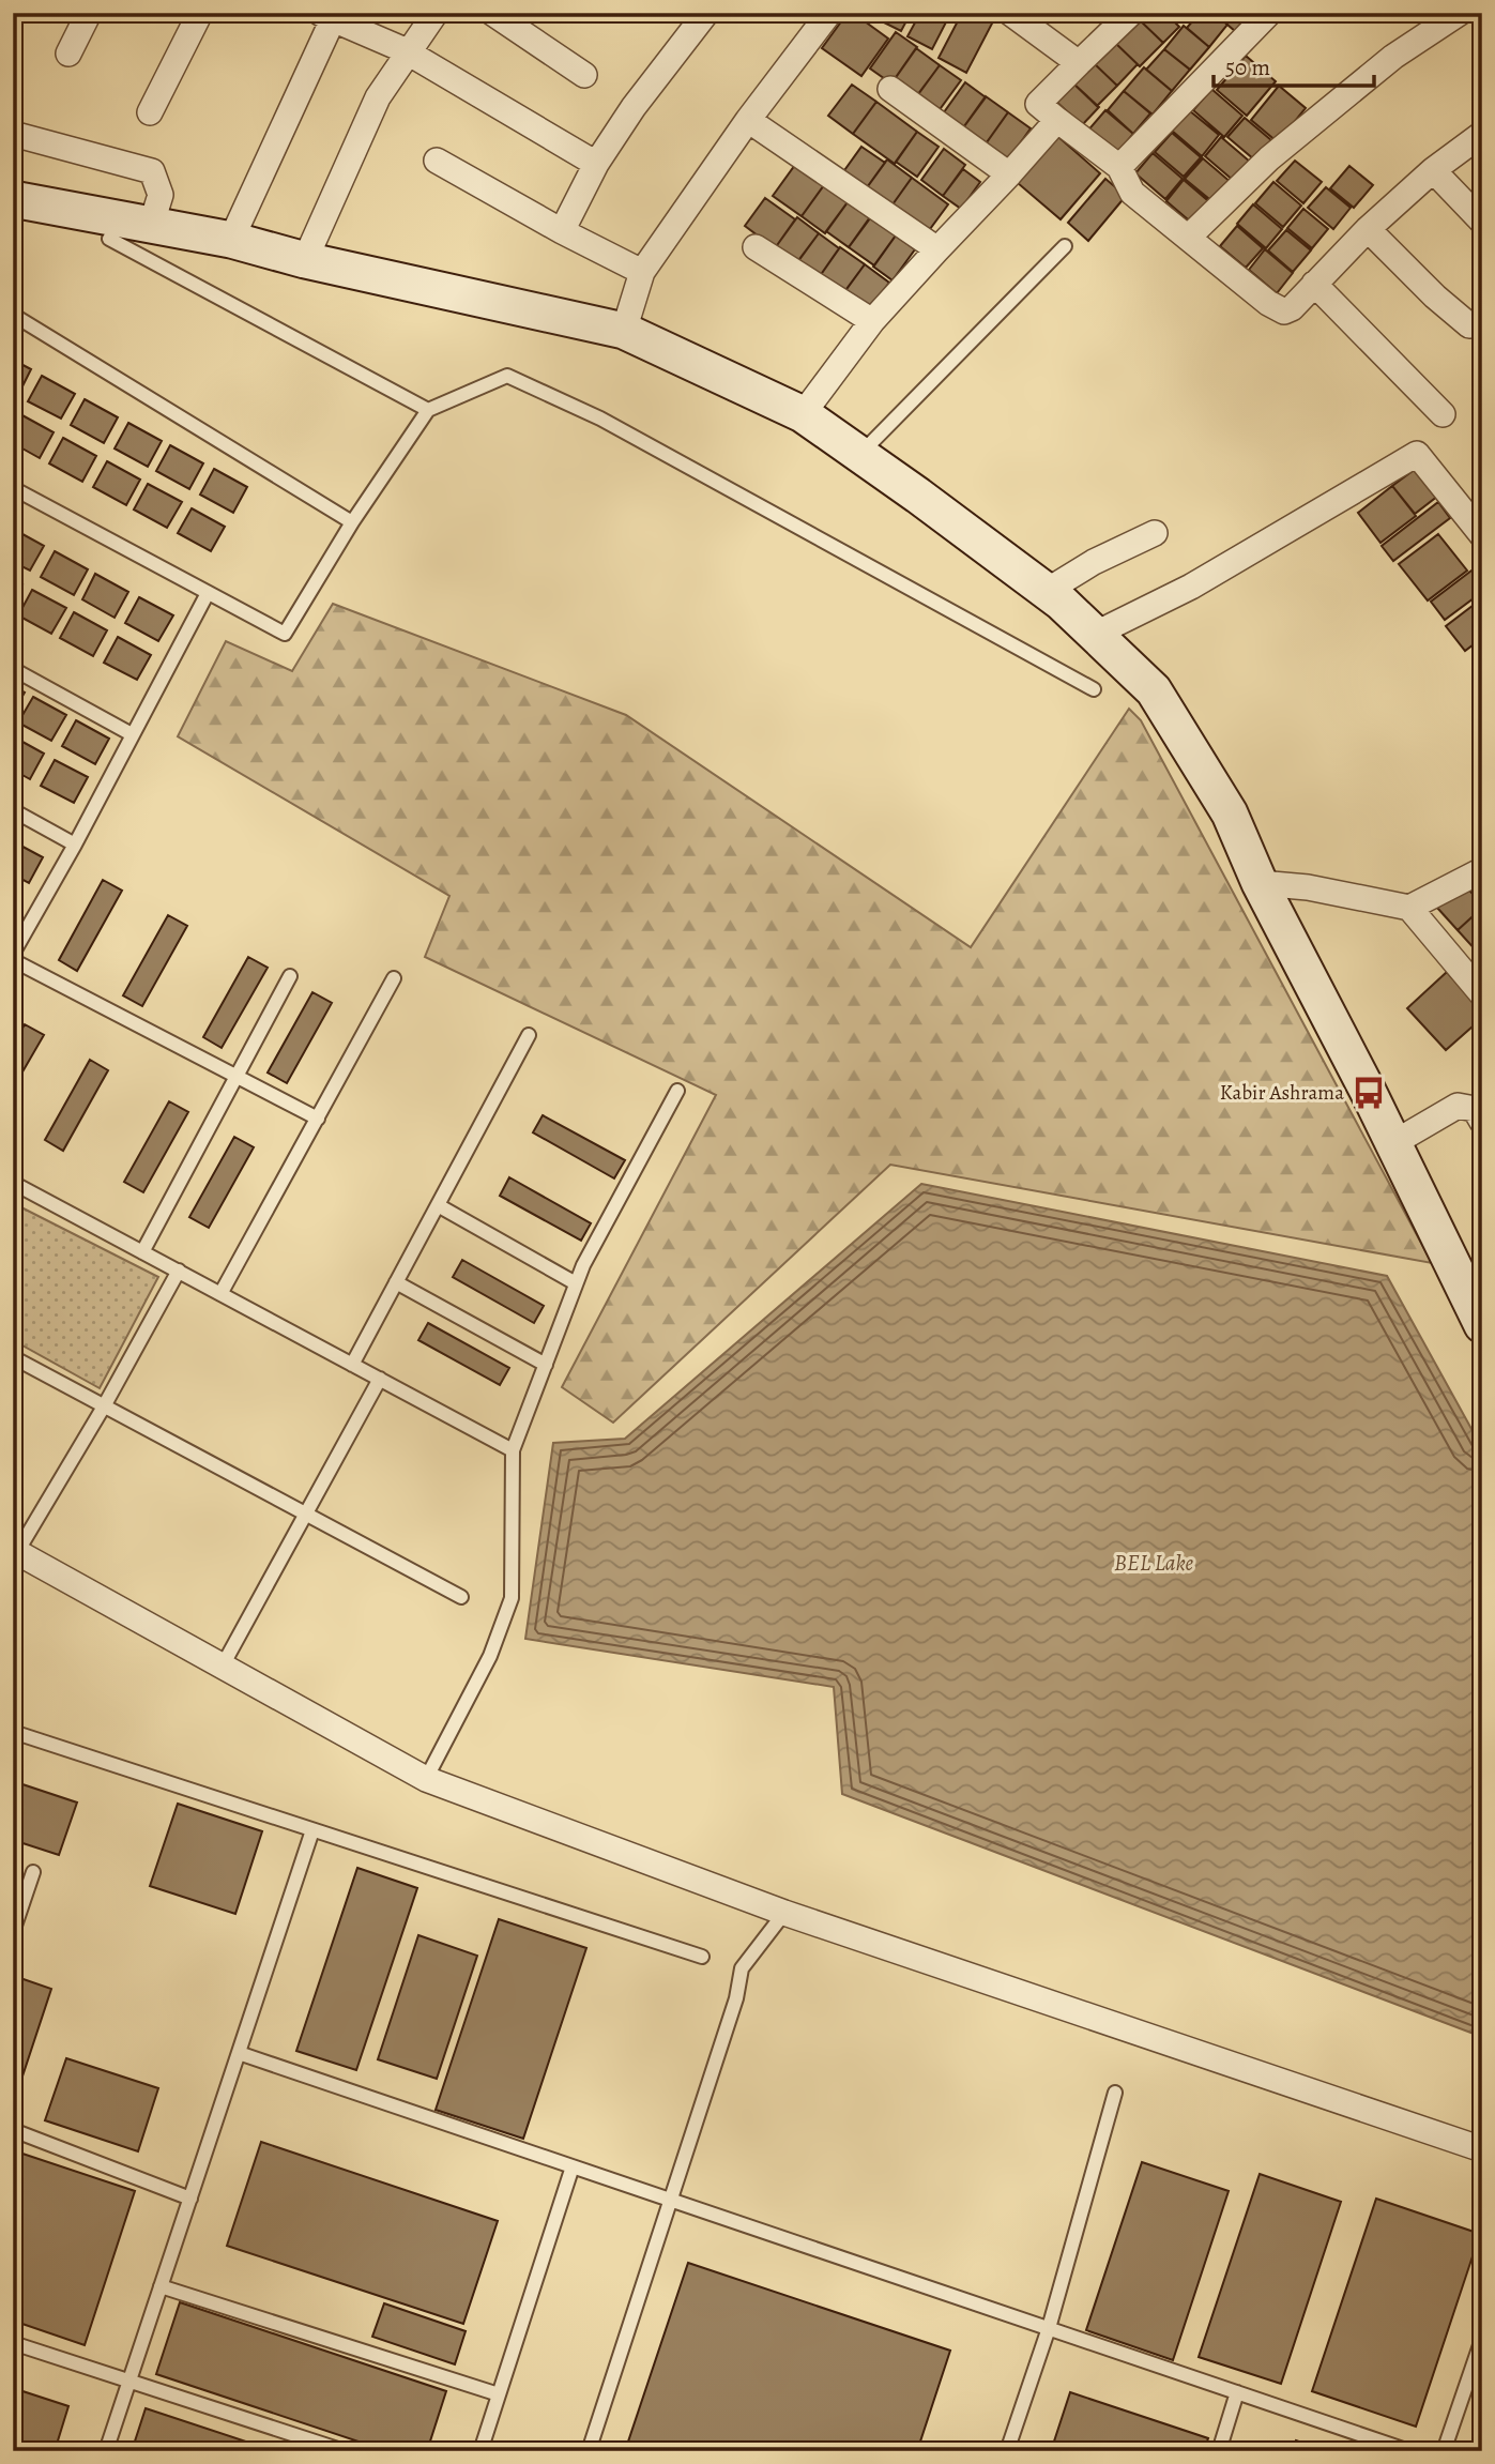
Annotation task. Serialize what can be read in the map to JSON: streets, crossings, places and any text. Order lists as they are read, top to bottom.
{
  "water": ["BEL Lake"],
  "places": {
    "bus stop": ["Kabir Ashrama"]
  },
  "scale_bar": "50 m"
}
